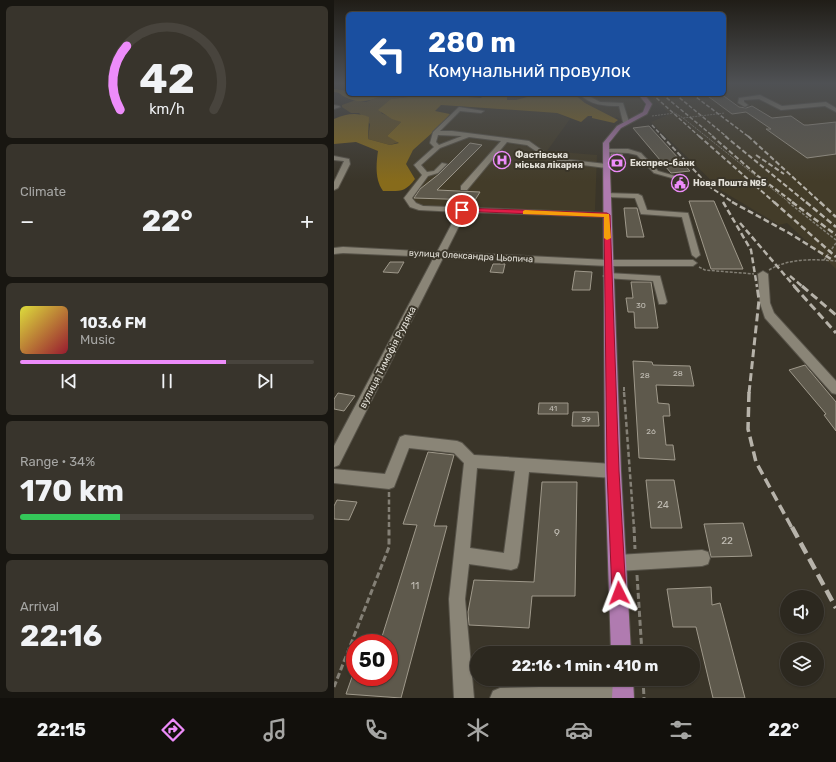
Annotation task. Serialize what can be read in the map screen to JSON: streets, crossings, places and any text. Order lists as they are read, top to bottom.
{
  "streets": {
    "street": ["вулиця Олександра Цьопича", "вулиця Тимофія Рудяка"]
  },
  "crossings": [
    ["вулиця Олександра Цьопича", "вулиця Тимофія Рудяка"]
  ],
  "places": {
    "hospital": ["Фастівська міська лікарня"],
    "bank": ["Експрес-банк"],
    "public building": ["Нова Пошта №5"]
  },
  "house_numbers": [
    "30",
    "28",
    "28",
    "41",
    "39",
    "26",
    "24",
    "9",
    "22",
    "11"
  ],
  "page": {
    "turn": ["280 m", "Комунальний провулок"],
    "tile": [
      "Climate",
      ["Range · 34%", "170 km"],
      ["Arrival", "22:16"]
    ],
    "heat": ["−", "22°", "+"],
    "song": ["103.6 FM", "Music"],
    "limit": "50",
    "trip": "22:16 · 1 min · 410 m",
    "tabs": ["22:15", "22°"],
    "gauge": ["42", "km/h"]
  }
}
